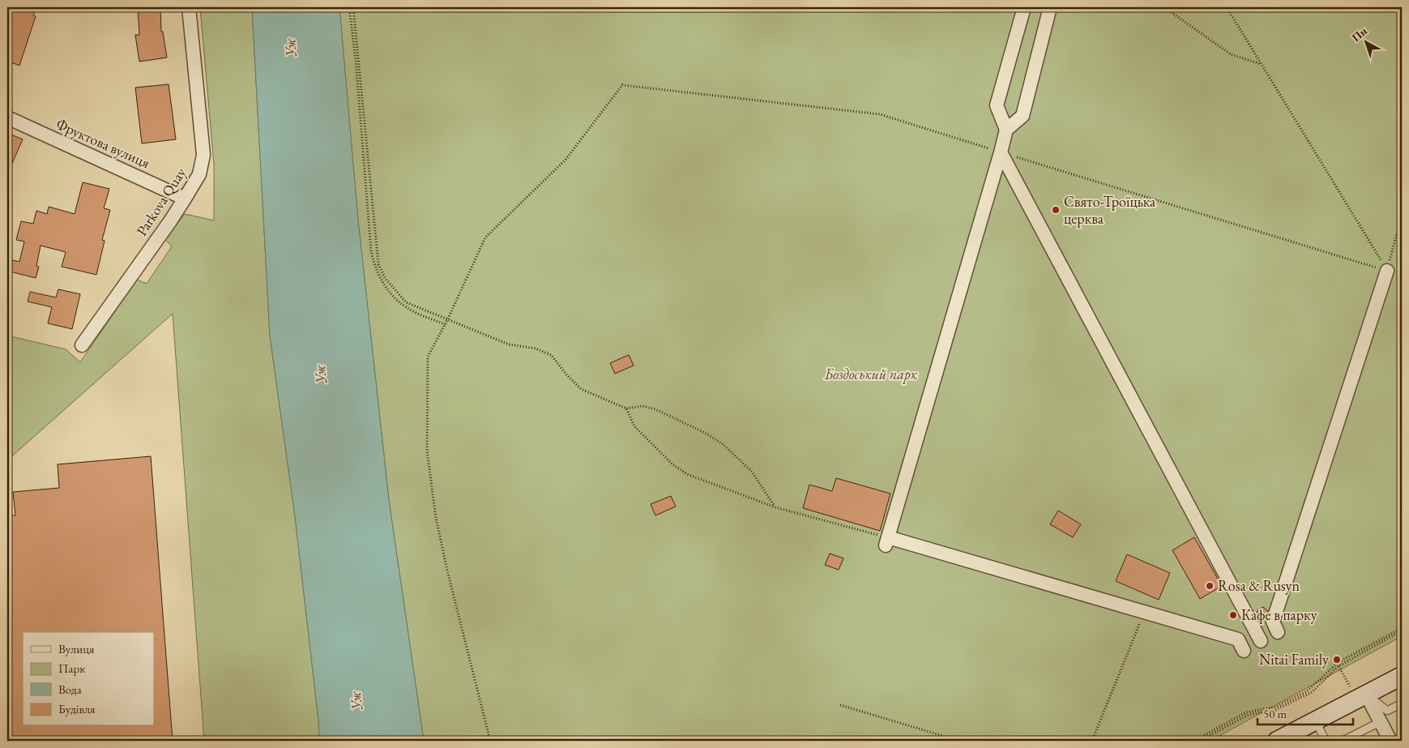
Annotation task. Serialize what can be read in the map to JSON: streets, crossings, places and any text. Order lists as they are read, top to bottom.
{
  "streets": {
    "street": ["Фруктова вулиця", "Parkova Quay"]
  },
  "crossings": [
    ["Фруктова вулиця", "Parkova Quay"]
  ],
  "water": ["Уж"],
  "parks": ["Боздоський парк"],
  "places": [
    "Свято-Троїцька церква",
    "Rosa & Rusyn",
    "Кафе в парку",
    "Nitai Family"
  ],
  "legend": [
    "Вулиця",
    "Парк",
    "Вода",
    "Будівля"
  ],
  "scale_bar": "50 m",
  "north": "top left"
}
